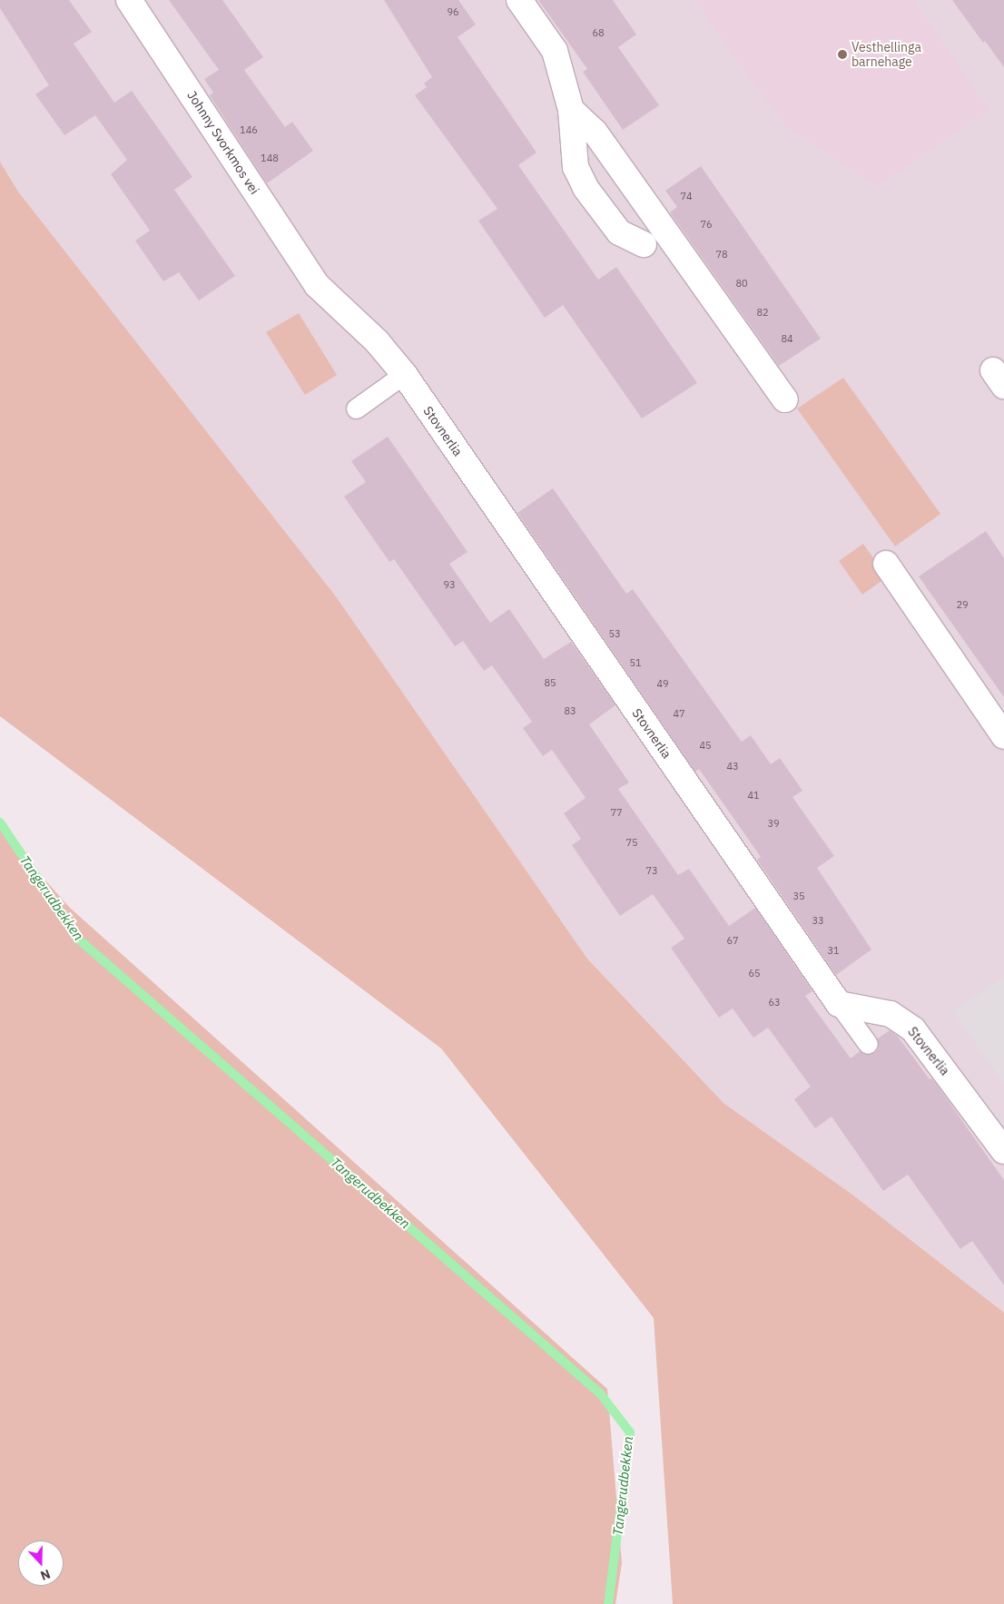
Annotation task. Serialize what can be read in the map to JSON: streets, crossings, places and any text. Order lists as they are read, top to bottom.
{
  "streets": {
    "street": ["Johnny Svorkmos vei", "Stovnerlia"]
  },
  "crossings": [
    ["Johnny Svorkmos vei", "Stovnerlia"]
  ],
  "water": ["Tangerudbekken"],
  "places": ["Vesthellinga barnehage"],
  "house_numbers": [
    "96",
    "68",
    "146",
    "148",
    "74",
    "76",
    "78",
    "80",
    "82",
    "84",
    "93",
    "29",
    "53",
    "51",
    "85",
    "49",
    "83",
    "47",
    "45",
    "43",
    "41",
    "77",
    "39",
    "75",
    "73",
    "35",
    "33",
    "67",
    "31",
    "65",
    "63"
  ],
  "north": "bottom"
}
